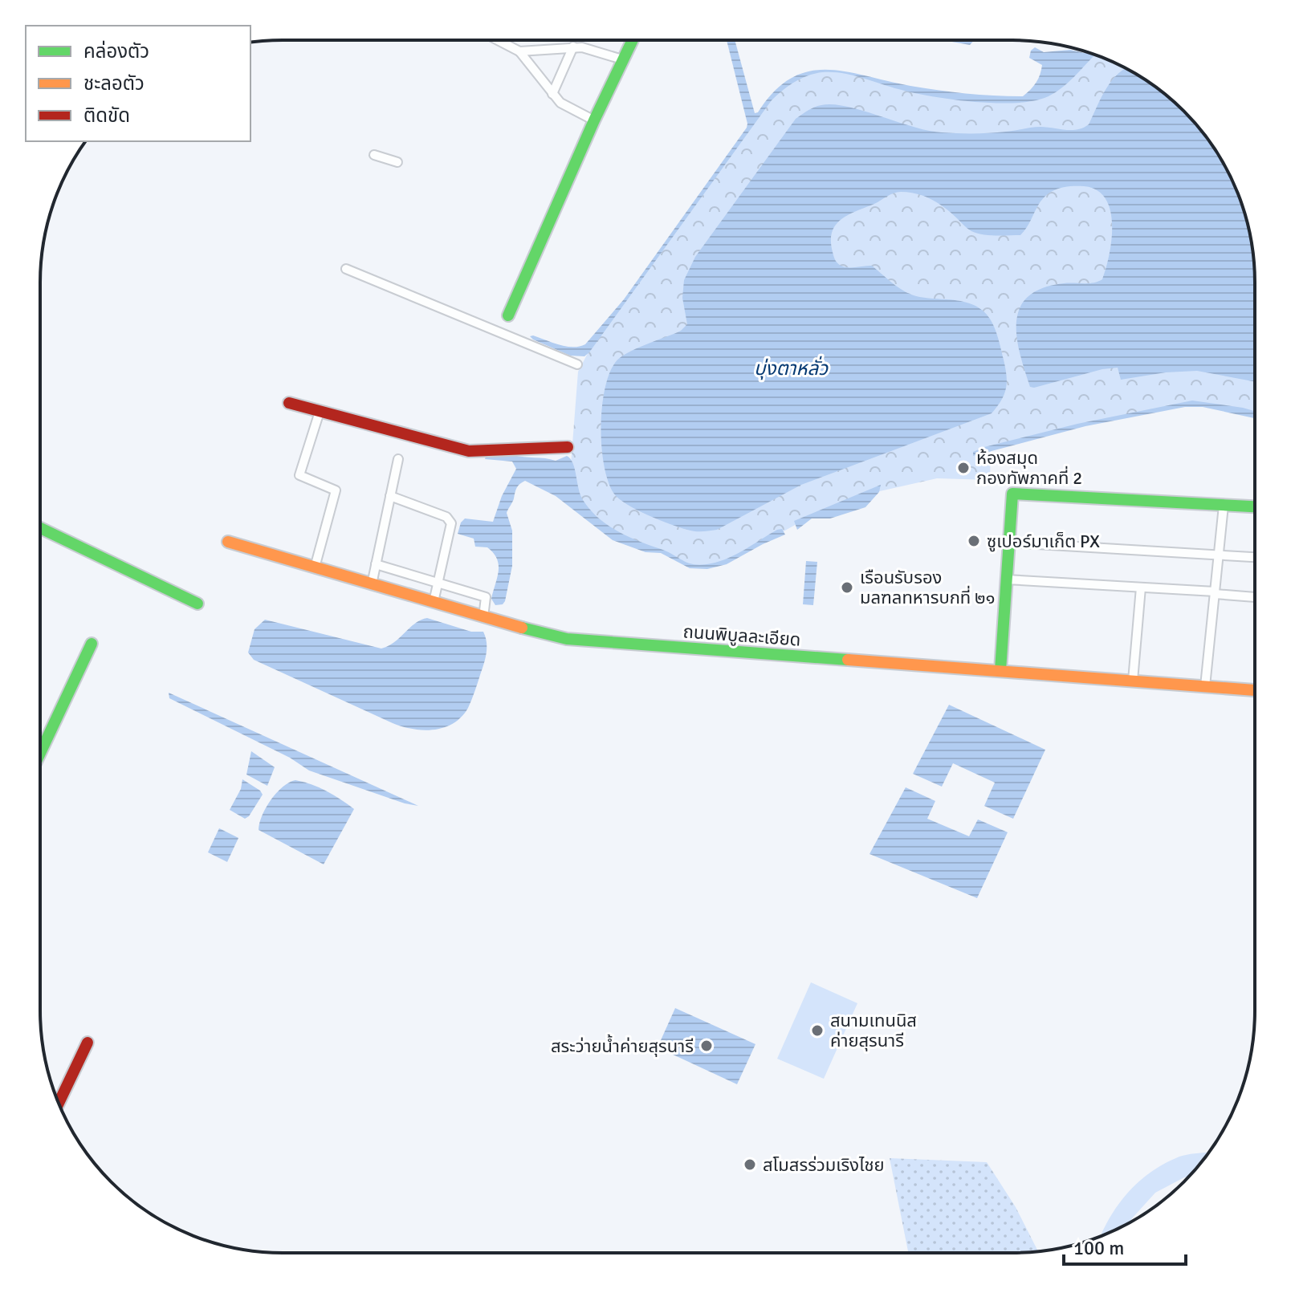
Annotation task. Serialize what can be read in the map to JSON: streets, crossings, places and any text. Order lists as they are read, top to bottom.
{
  "streets": {
    "street": ["ถนนพิบูลละเอียด"]
  },
  "water": ["บุ่งตาหลั่ว"],
  "places": [
    "ห้องสมุด กองทัพภาคที่ 2",
    "ซูเปอร์มาเก็ต PX",
    "เรือนรับรอง มลฑลทหารบกที่ ๒๑",
    "สนามเทนนิส ค่ายสุรนารี",
    "สระว่ายนํ้าค่ายสุรนารี",
    "สโมสรร่วมเริงไชย"
  ],
  "legend": ["คล่องตัว", "ชะลอตัว", "ติดขัด"],
  "scale_bar": "100 m"
}
